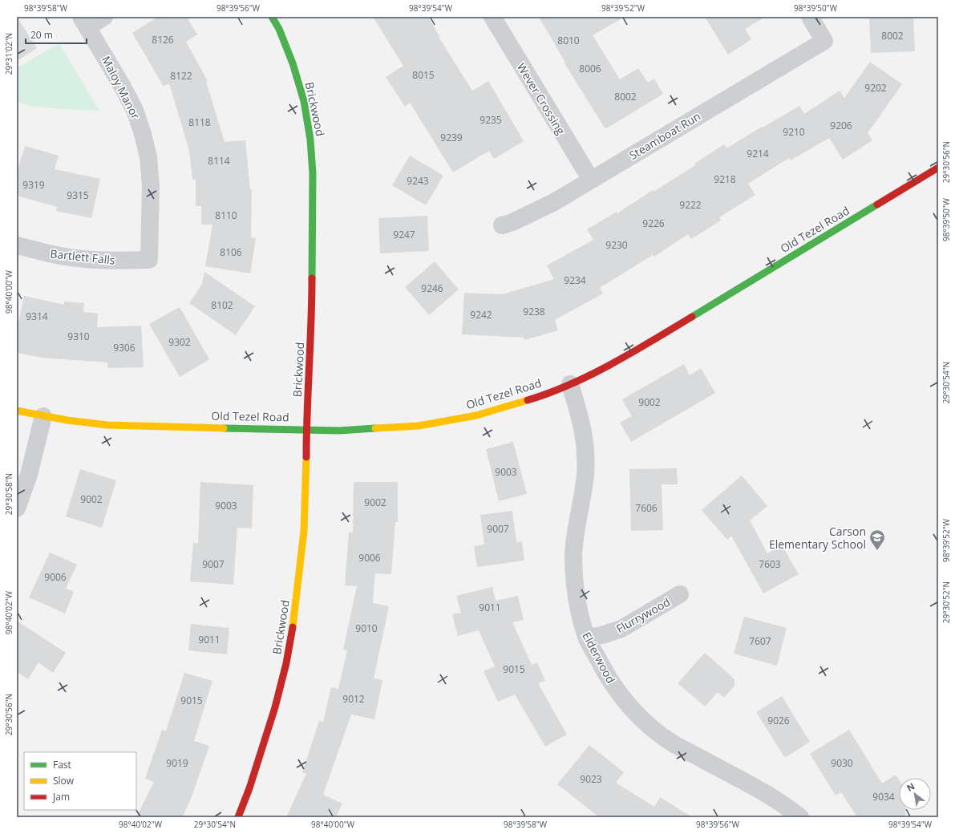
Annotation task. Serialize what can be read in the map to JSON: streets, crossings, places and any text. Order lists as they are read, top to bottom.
{
  "streets": {
    "street": [
      "Maloy Manor",
      "Wever Crossing",
      "Brickwood",
      "Steamboat Run",
      "Old Tezel Road",
      "Bartlett Falls",
      "Flurrywood",
      "Elderwood"
    ]
  },
  "crossings": [
    ["Maloy Manor", "Bartlett Falls"],
    ["Wever Crossing", "Steamboat Run"],
    ["Brickwood", "Old Tezel Road"],
    ["Old Tezel Road", "Elderwood"],
    ["Flurrywood", "Elderwood"]
  ],
  "places": {
    "school or university": ["Carson Elementary School"]
  },
  "house_numbers": [
    "8002",
    "8126",
    "8010",
    "8006",
    "8015",
    "8122",
    "9202",
    "8002",
    "9235",
    "8118",
    "9206",
    "9210",
    "9239",
    "9214",
    "8114",
    "9218",
    "9243",
    "9319",
    "9315",
    "9222",
    "8110",
    "9226",
    "9247",
    "9230",
    "8106",
    "9234",
    "9246",
    "8102",
    "9238",
    "9242",
    "9314",
    "9310",
    "9302",
    "9306",
    "9002",
    "9003",
    "9002",
    "9002",
    "9003",
    "7606",
    "9007",
    "9006",
    "9007",
    "7603",
    "9006",
    "9011",
    "9010",
    "9011",
    "7607",
    "9015",
    "9012",
    "9015",
    "9026",
    "9019",
    "9030",
    "9023",
    "9034"
  ],
  "legend": ["Fast", "Slow", "Jam"],
  "scale_bar": "20 m",
  "north": "top left",
  "coordinates": [
    "98°39'58\"W",
    "98°39'56\"W",
    "98°39'54\"W",
    "98°39'52\"W",
    "98°39'50\"W",
    "29°31'02\"N",
    "29°30'56\"N",
    "98°40'00\"W",
    "29°30'54\"N",
    "29°30'58\"N",
    "29°30'52\"N",
    "98°40'02\"W"
  ]
}
